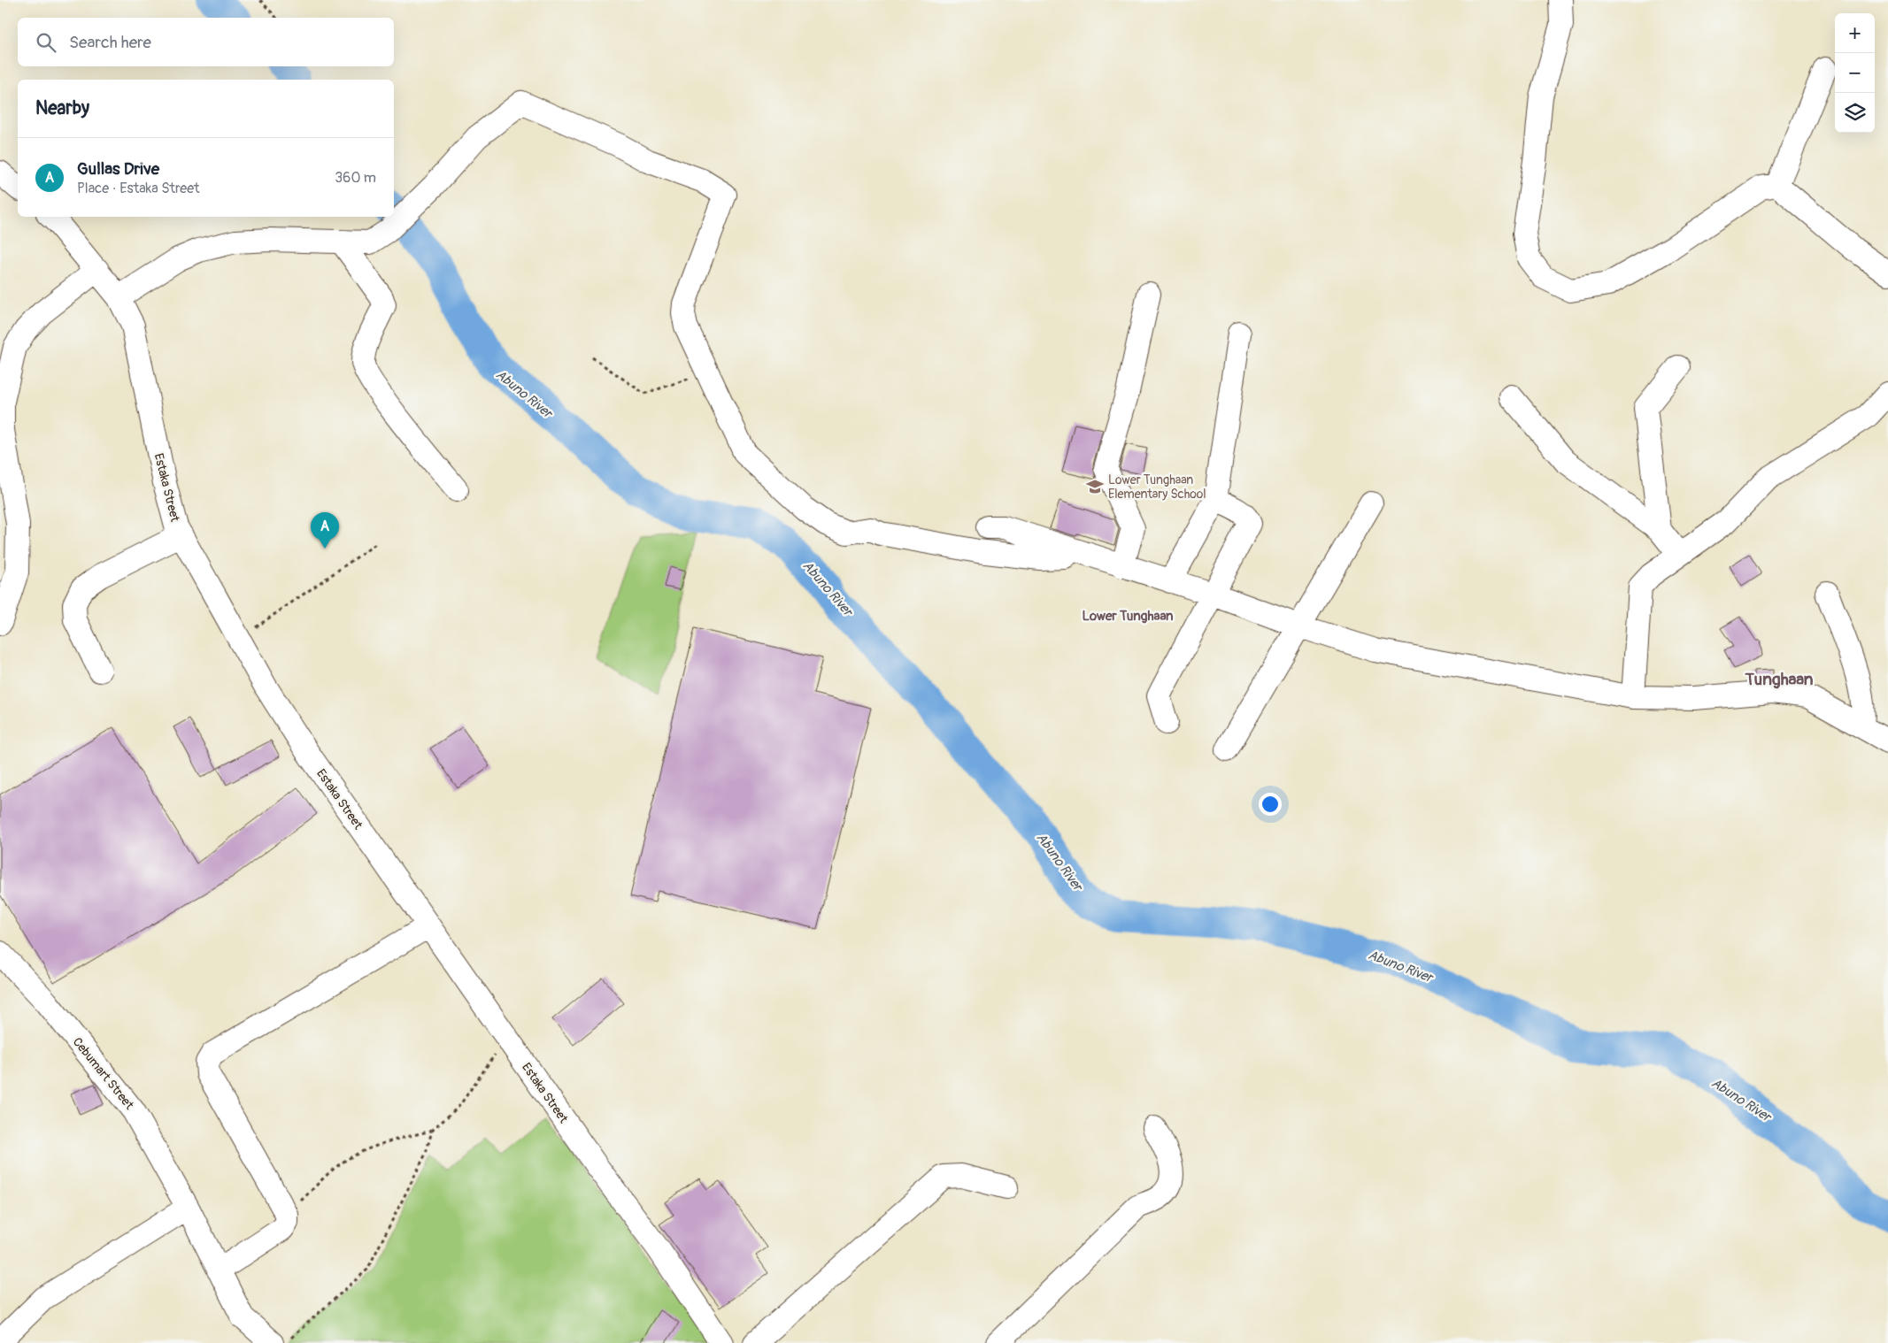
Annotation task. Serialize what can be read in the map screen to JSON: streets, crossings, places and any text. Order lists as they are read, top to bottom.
{
  "streets": {
    "street": ["Estaka Street", "Cebumart Street"]
  },
  "districts": ["Lower Tunghaan", "Tunghaan"],
  "water": ["Abuno River"],
  "places": {
    "school or university": ["Lower Tunghaan Elementary School"]
  },
  "page": {
    "map_buttons": ["+", "−"],
    "search": "Search here",
    "heading": "Nearby",
    "list": [
      {
        "mark": "A",
        "name": "Gullas Drive",
        "note": "Place · Estaka Street",
        "value": "360 m"
      }
    ],
    "pins": "A"
  }
}
